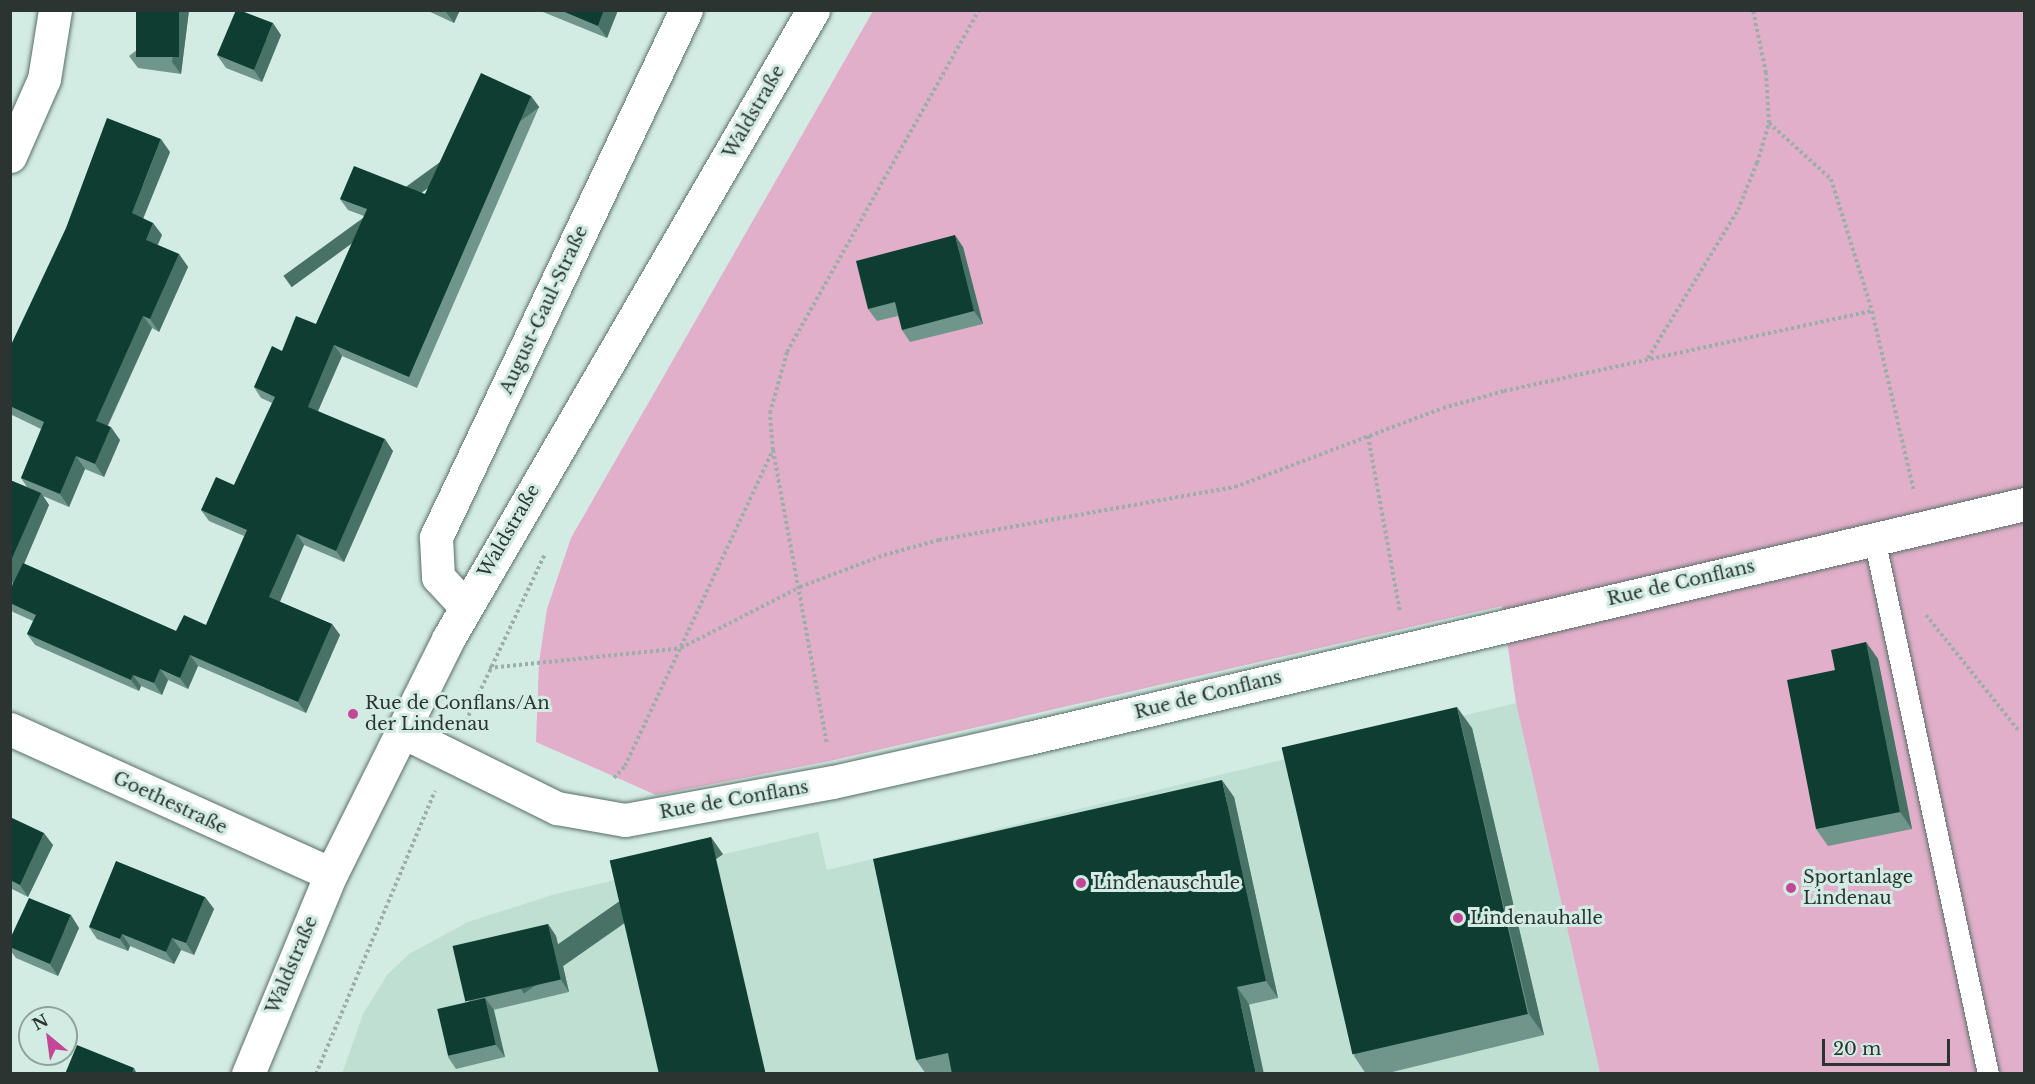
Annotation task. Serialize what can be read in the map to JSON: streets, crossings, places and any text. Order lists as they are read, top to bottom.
{
  "streets": {
    "street": [
      "Waldstraße",
      "August-Gaul-Straße",
      "Rue de Conflans",
      "Goethestraße"
    ]
  },
  "crossings": [
    ["Waldstraße", "August-Gaul-Straße"],
    ["Waldstraße", "Rue de Conflans"],
    ["Waldstraße", "Goethestraße"]
  ],
  "places": [
    "Rue de Conflans/An der Lindenau",
    "Lindenauschule",
    "Sportanlage Lindenau",
    "Lindenauhalle"
  ],
  "scale_bar": "20 m",
  "north": "top left"
}
